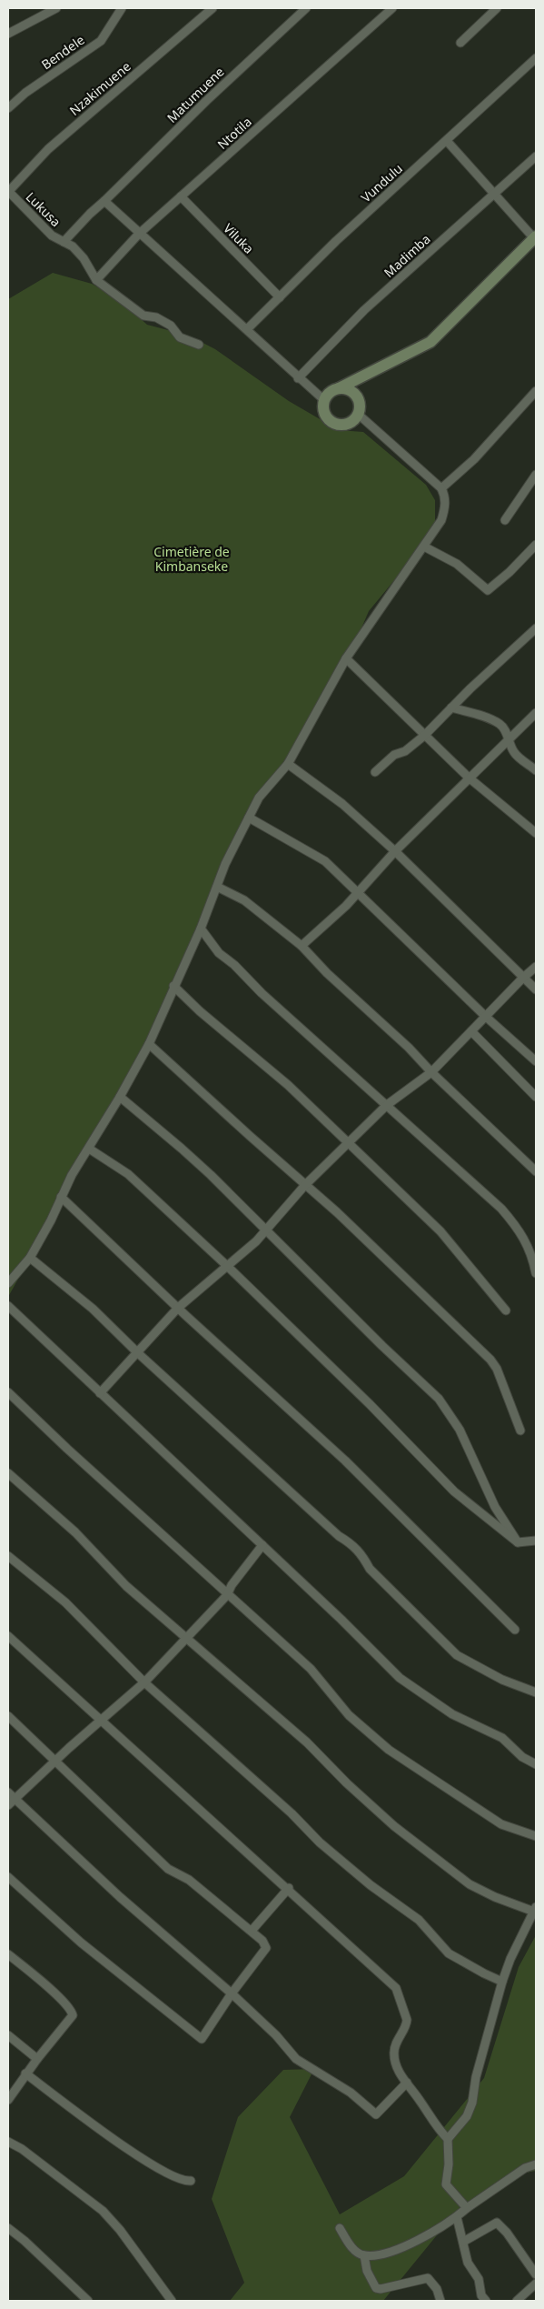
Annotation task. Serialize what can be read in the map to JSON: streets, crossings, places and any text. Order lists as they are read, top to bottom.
{
  "streets": {
    "street": [
      "Bendele",
      "Nzakimuene",
      "Matumuene",
      "Ntotila",
      "Vundulu",
      "Lukusa",
      "Viluka",
      "Madimba"
    ]
  },
  "crossings": [
    ["Nzakimuene", "Lukusa"],
    ["Matumuene", "Lukusa"],
    ["Ntotila", "Lukusa"],
    ["Ntotila", "Viluka"],
    ["Vundulu", "Viluka"]
  ],
  "parks": ["Cimetière de Kimbanseke"]
}
